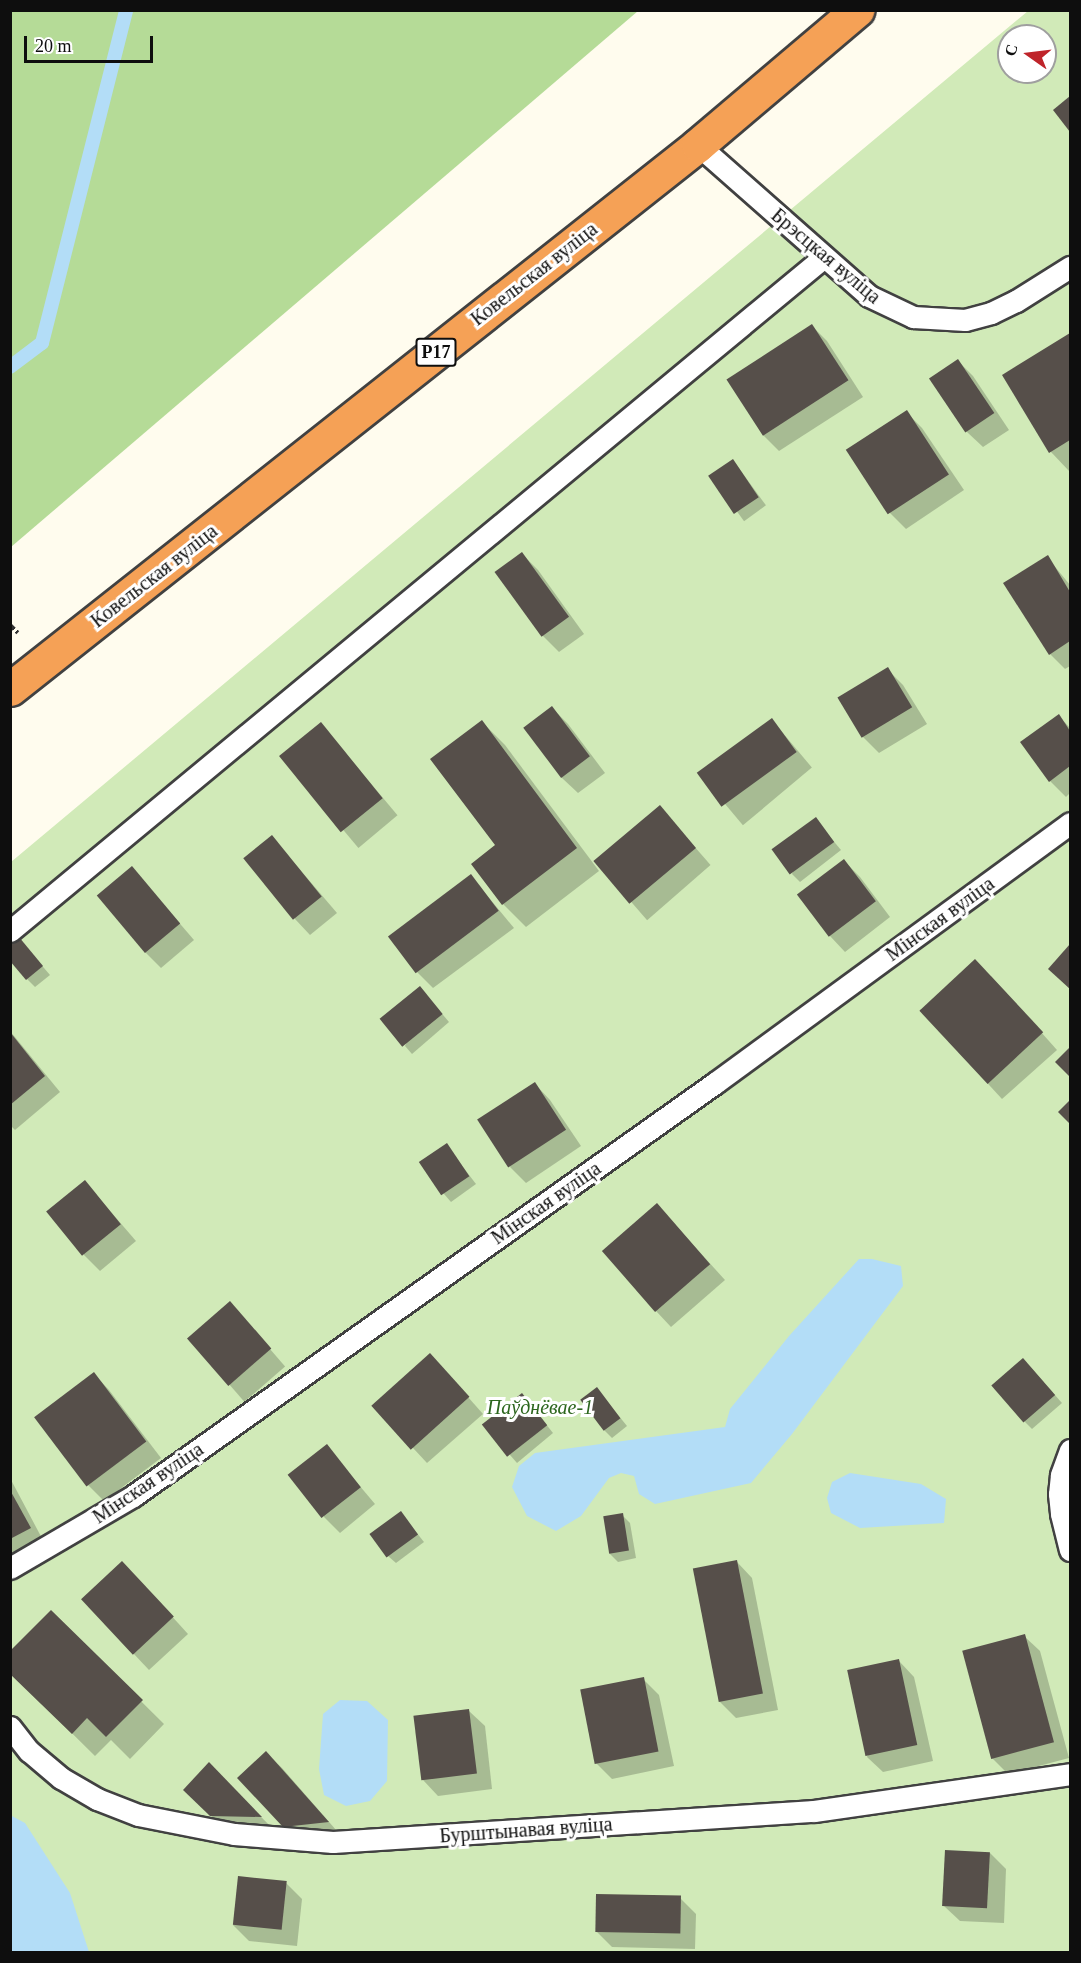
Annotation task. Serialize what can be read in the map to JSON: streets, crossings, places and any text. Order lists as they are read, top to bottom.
{
  "streets": {
    "highway": ["Ковельская вуліца", "Р17"],
    "lane": ["Брэсцкая вуліца", "Мінская вуліца", "Бурштынавая вуліца"]
  },
  "crossings": [
    ["Брэсцкая вуліца", "Ковельская вуліца"]
  ],
  "parks": ["Паўднёвае-1"],
  "scale_bar": "20 m",
  "north": "left"
}
